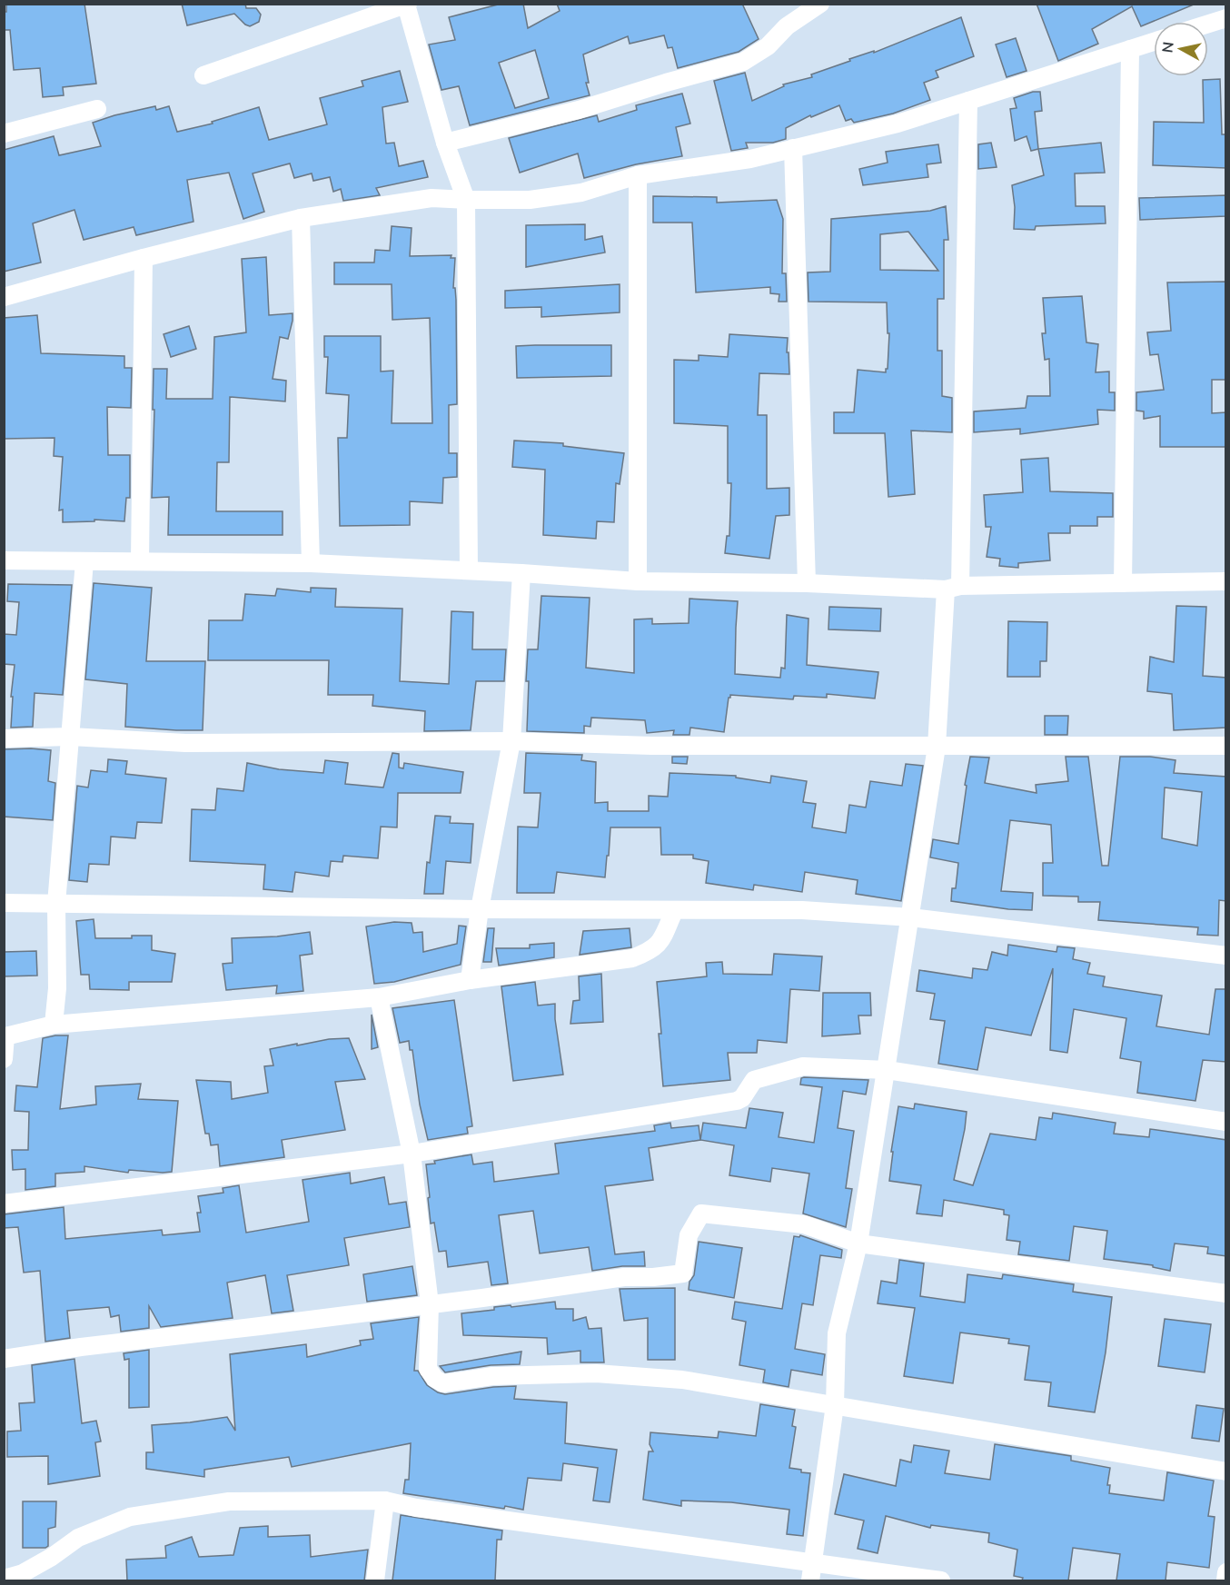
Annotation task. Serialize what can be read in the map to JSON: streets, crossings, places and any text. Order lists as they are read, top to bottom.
{
  "north": "left"
}
